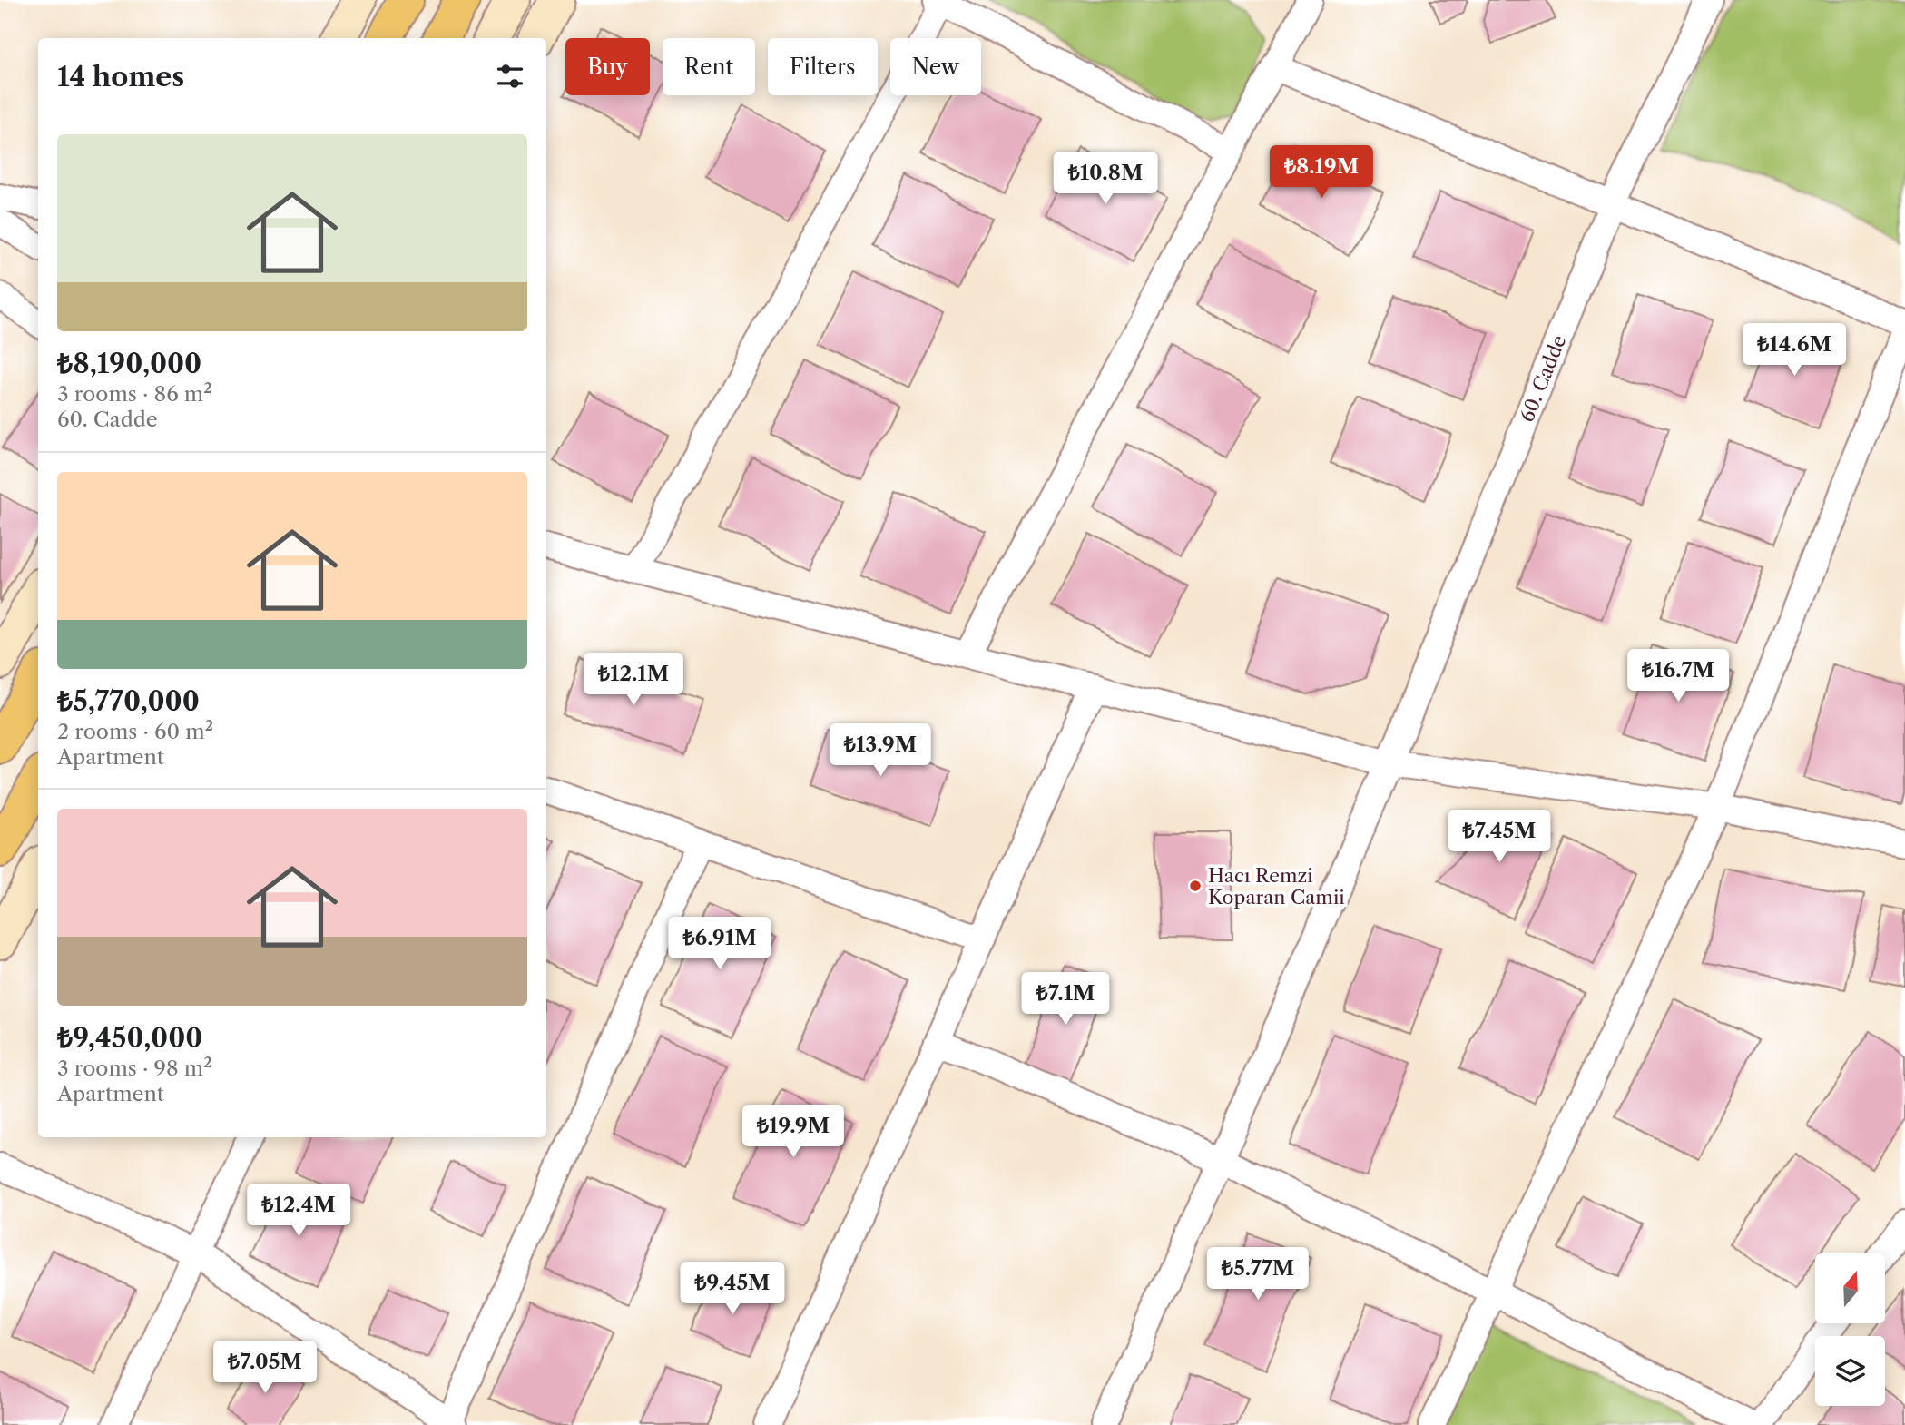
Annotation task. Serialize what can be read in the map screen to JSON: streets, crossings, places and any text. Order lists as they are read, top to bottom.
{
  "streets": {
    "street": ["60. Cadde"]
  },
  "places": ["Hacı Remzi Koparan Camii"],
  "north": "top",
  "page": {
    "chip": [
      "Buy",
      "Rent",
      "Filters",
      "New"
    ],
    "heading": "14 homes",
    "list": [
      {
        "name": "₺8,190,000",
        "note": "3 rooms · 86 m² · 60. Cadde"
      },
      {
        "name": "₺5,770,000",
        "note": "2 rooms · 60 m² · Apartment"
      },
      {
        "name": "₺9,450,000",
        "note": "3 rooms · 98 m² · Apartment"
      }
    ],
    "price": [
      "₺8.19M",
      "₺10.8M",
      "₺14.6M",
      "₺16.7M",
      "₺12.1M",
      "₺13.9M",
      "₺7.45M",
      "₺6.91M",
      "₺7.1M",
      "₺19.9M",
      "₺12.4M",
      "₺5.77M",
      "₺9.45M",
      "₺7.05M"
    ]
  }
}
